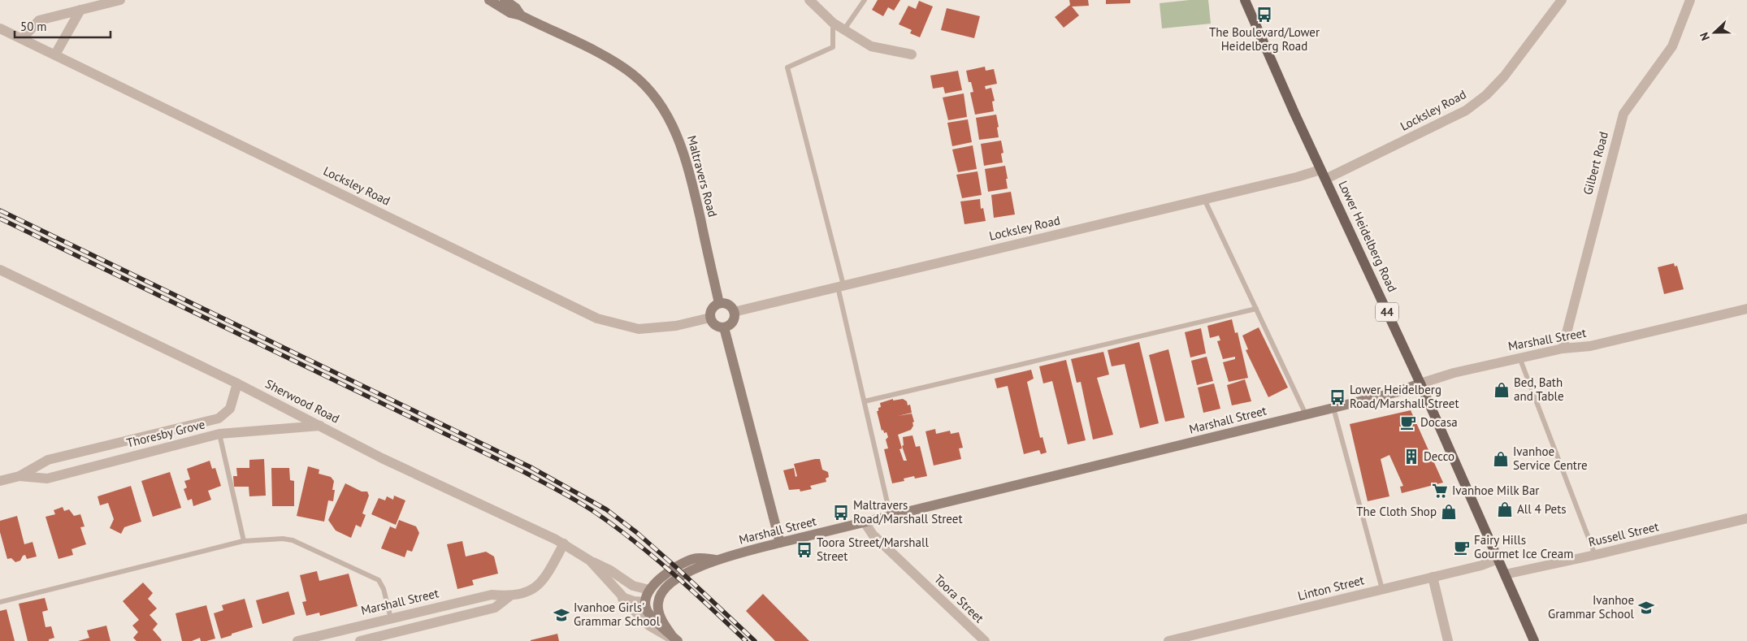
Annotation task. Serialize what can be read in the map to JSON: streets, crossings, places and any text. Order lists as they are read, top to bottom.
{
  "streets": {
    "main road": ["Lower Heidelberg Road", "44"],
    "street": [
      "Locksley Road",
      "Gilbert Road",
      "Maltravers Road",
      "Marshall Street",
      "Sherwood Road",
      "Thoresby Grove",
      "Russell Street",
      "Linton Street",
      "Toora Street"
    ]
  },
  "crossings": [
    ["Locksley Road", "Maltravers Road"],
    ["Locksley Road", "Lower Heidelberg Road"],
    ["Gilbert Road", "Marshall Street"],
    ["Lower Heidelberg Road", "Marshall Street"],
    ["Lower Heidelberg Road", "Russell Street"],
    ["Lower Heidelberg Road", "Linton Street"],
    ["Marshall Street", "Sherwood Road"],
    ["Marshall Street", "Toora Street"],
    ["Sherwood Road", "Thoresby Grove"]
  ],
  "places": {
    "bus stop": [
      "The Boulevard/Lower Heidelberg Road",
      "Lower Heidelberg Road/Marshall Street",
      "Maltravers Road/Marshall Street",
      "Toora Street/Marshall Street"
    ],
    "shop": [
      "Bed, Bath and Table",
      "Ivanhoe Service Centre",
      "All 4 Pets",
      "The Cloth Shop"
    ],
    "cafe": ["Docasa", "Fairy Hills Gourmet Ice Cream"],
    "building": ["Decco"],
    "supermarket": ["Ivanhoe Milk Bar"],
    "school or university": ["Ivanhoe Grammar School", "Ivanhoe Girls' Grammar School"]
  },
  "scale_bar": "50 m",
  "north": "left"
}
